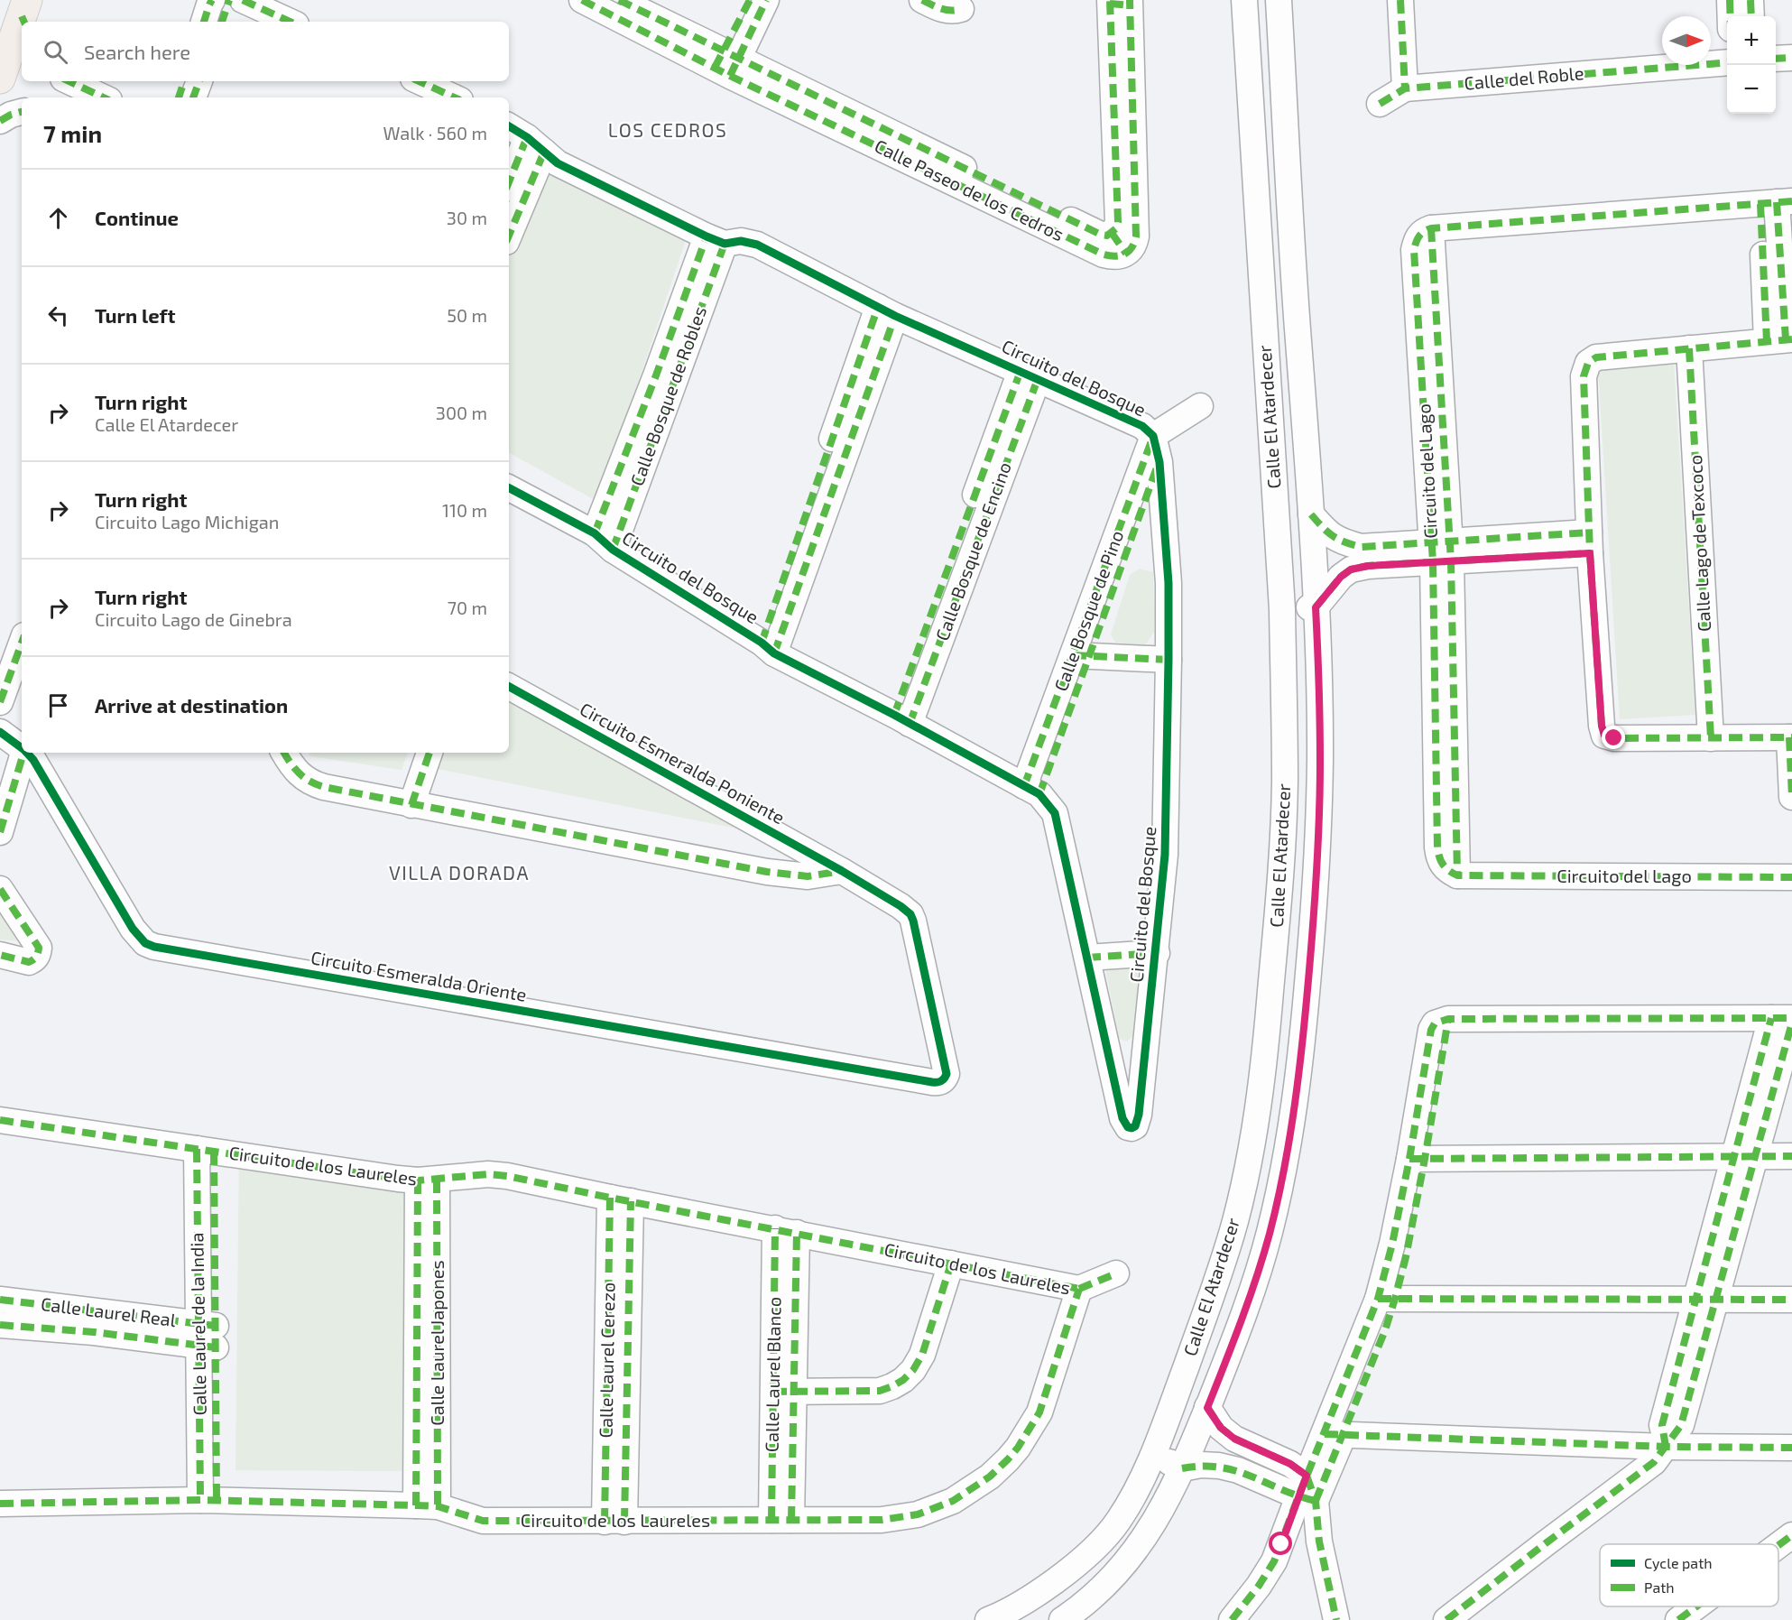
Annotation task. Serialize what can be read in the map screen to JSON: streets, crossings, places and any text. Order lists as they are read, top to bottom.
{
  "streets": {
    "street": [
      "Calle del Roble",
      "Calle Paseo de los Cedros",
      "Circuito del Bosque",
      "Calle Bosque de Robles",
      "Calle El Atardecer",
      "Circuito del Lago",
      "Calle Lago de Texcoco",
      "Calle Bosque de Encino",
      "Calle Bosque de Pino",
      "Circuito Esmeralda Poniente",
      "Circuito Esmeralda Oriente",
      "Circuito de los Laureles",
      "Calle Laurel Real",
      "Calle Laurel de la India",
      "Calle Laurel Japones",
      "Calle Laurel Cerezo",
      "Calle Laurel Blanco"
    ]
  },
  "crossings": [
    ["Circuito del Bosque", "Calle Bosque de Robles"],
    ["Circuito del Bosque", "Calle Bosque de Encino"],
    ["Circuito del Bosque", "Calle Bosque de Pino"],
    ["Circuito Esmeralda Poniente", "Circuito Esmeralda Oriente"],
    ["Circuito de los Laureles", "Calle Laurel de la India"],
    ["Circuito de los Laureles", "Calle Laurel Japones"],
    ["Circuito de los Laureles", "Calle Laurel Cerezo"],
    ["Circuito de los Laureles", "Calle Laurel Blanco"],
    ["Calle Laurel Real", "Calle Laurel de la India"]
  ],
  "districts": ["LOS CEDROS", "VILLA DORADA"],
  "legend": ["Cycle path", "Path"],
  "north": "right",
  "page": {
    "map_buttons": ["+", "−"],
    "search": "Search here",
    "heading": ["7 min", "Walk · 560 m"],
    "list": [
      ["Continue", "30 m"],
      ["Turn left", "50 m"],
      ["Turn right", "Calle El Atardecer", "300 m"],
      ["Turn right", "Circuito Lago Michigan", "110 m"],
      ["Turn right", "Circuito Lago de Ginebra", "70 m"],
      "Arrive at destination"
    ]
  }
}
